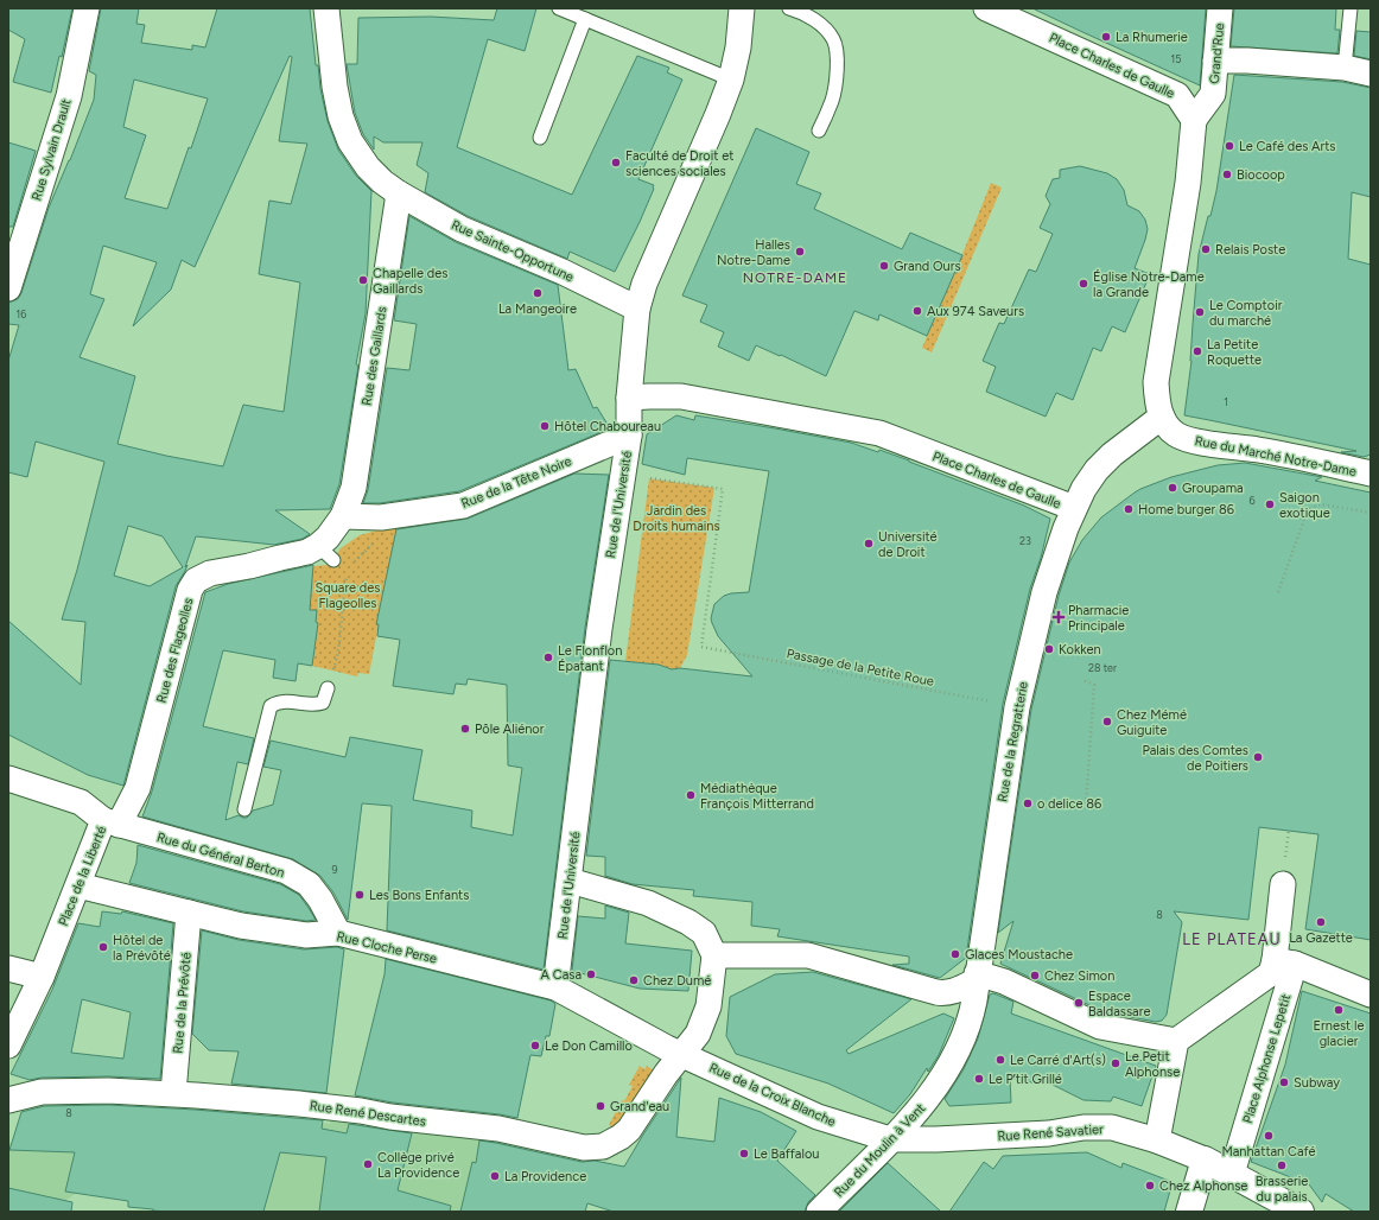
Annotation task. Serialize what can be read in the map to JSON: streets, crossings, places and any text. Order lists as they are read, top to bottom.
{
  "streets": {
    "street": [
      "Grand'Rue",
      "Place Charles de Gaulle",
      "Rue Sylvain Drault",
      "Rue Sainte-Opportune",
      "Rue des Gaillards",
      "Rue du Marché Notre-Dame",
      "Rue de la Tête Noire",
      "Rue de l'Université",
      "Rue des Flageolles",
      "Rue de la Regratterie",
      "Rue du Général Berton",
      "Place de la Liberté",
      "Rue Cloche Perse",
      "Rue de la Prévôté",
      "Place Alphonse Lepetit",
      "Rue de la Croix Blanche",
      "Rue René Descartes",
      "Rue René Savatier",
      "Rue du Moulin à Vent"
    ],
    "path": ["Passage de la Petite Roue"]
  },
  "crossings": [
    ["Grand'Rue", "Place Charles de Gaulle"],
    ["Place Charles de Gaulle", "Rue du Marché Notre-Dame"],
    ["Place Charles de Gaulle", "Rue de l'Université"],
    ["Place Charles de Gaulle", "Rue de la Regratterie"],
    ["Rue Sainte-Opportune", "Rue des Gaillards"],
    ["Rue Sainte-Opportune", "Rue de l'Université"],
    ["Rue des Gaillards", "Rue de la Tête Noire"],
    ["Rue des Gaillards", "Rue des Flageolles"],
    ["Rue de la Tête Noire", "Rue de l'Université"],
    ["Rue de la Tête Noire", "Rue des Flageolles"],
    ["Rue de l'Université", "Passage de la Petite Roue"],
    ["Rue de l'Université", "Rue Cloche Perse"],
    ["Rue des Flageolles", "Rue du Général Berton"],
    ["Rue des Flageolles", "Place de la Liberté"],
    ["Passage de la Petite Roue", "Rue de la Regratterie"],
    ["Rue de la Regratterie", "Rue du Moulin à Vent"],
    ["Rue du Général Berton", "Place de la Liberté"],
    ["Rue du Général Berton", "Rue Cloche Perse"],
    ["Place de la Liberté", "Rue Cloche Perse"],
    ["Rue Cloche Perse", "Rue de la Prévôté"],
    ["Rue Cloche Perse", "Rue de la Croix Blanche"],
    ["Rue Cloche Perse", "Rue René Descartes"],
    ["Rue de la Prévôté", "Rue René Descartes"],
    ["Rue de la Croix Blanche", "Rue René Descartes"],
    ["Rue de la Croix Blanche", "Rue René Savatier"],
    ["Rue de la Croix Blanche", "Rue du Moulin à Vent"],
    ["Rue René Savatier", "Rue du Moulin à Vent"]
  ],
  "districts": ["NOTRE-DAME", "LE PLATEAU"],
  "parks": ["Jardin des Droits humains", "Square des Flageolles"],
  "places": {
    "other": [
      "La Rhumerie",
      "Le Café des Arts",
      "Faculté de Droit et sciences sociales",
      "Biocoop",
      "Relais Poste",
      "Halles Notre-Dame",
      "Grand Ours",
      "Chapelle des Gaillards",
      "Église Notre-Dame la Grande",
      "La Mangeoire",
      "Aux 974 Saveurs",
      "Le Comptoir du marché",
      "La Petite Roquette",
      "Hôtel Chaboureau",
      "Groupama",
      "Saigon exotique",
      "Home burger 86",
      "Université de Droit",
      "Kokken",
      "Le Flonflon Épatant",
      "Chez Mémé Guiguite",
      "Pôle Aliénor",
      "Palais des Comtes de Poitiers",
      "Médiathèque François Mitterrand",
      "o delice 86",
      "Les Bons Enfants",
      "La Gazette",
      "Hôtel de la Prévôté",
      "Glaces Moustache",
      "A Casa",
      "Chez Simon",
      "Chez Dumé",
      "Espace Baldassare",
      "Ernest le glacier",
      "Le Don Camillo",
      "Le Carré d'Art(s)",
      "Le Petit Alphonse",
      "Le P’tit Grillé",
      "Subway",
      "Grand'eau",
      "Manhattan Café",
      "Le Baffalou",
      "Collège privé La Providence",
      "Brasserie du palais",
      "La Providence",
      "Chez Alphonse"
    ],
    "health": ["Pharmacie Principale"]
  },
  "house_numbers": [
    "15",
    "16",
    "1",
    "6",
    "23",
    "28 ter",
    "9",
    "8",
    "8"
  ]
}
